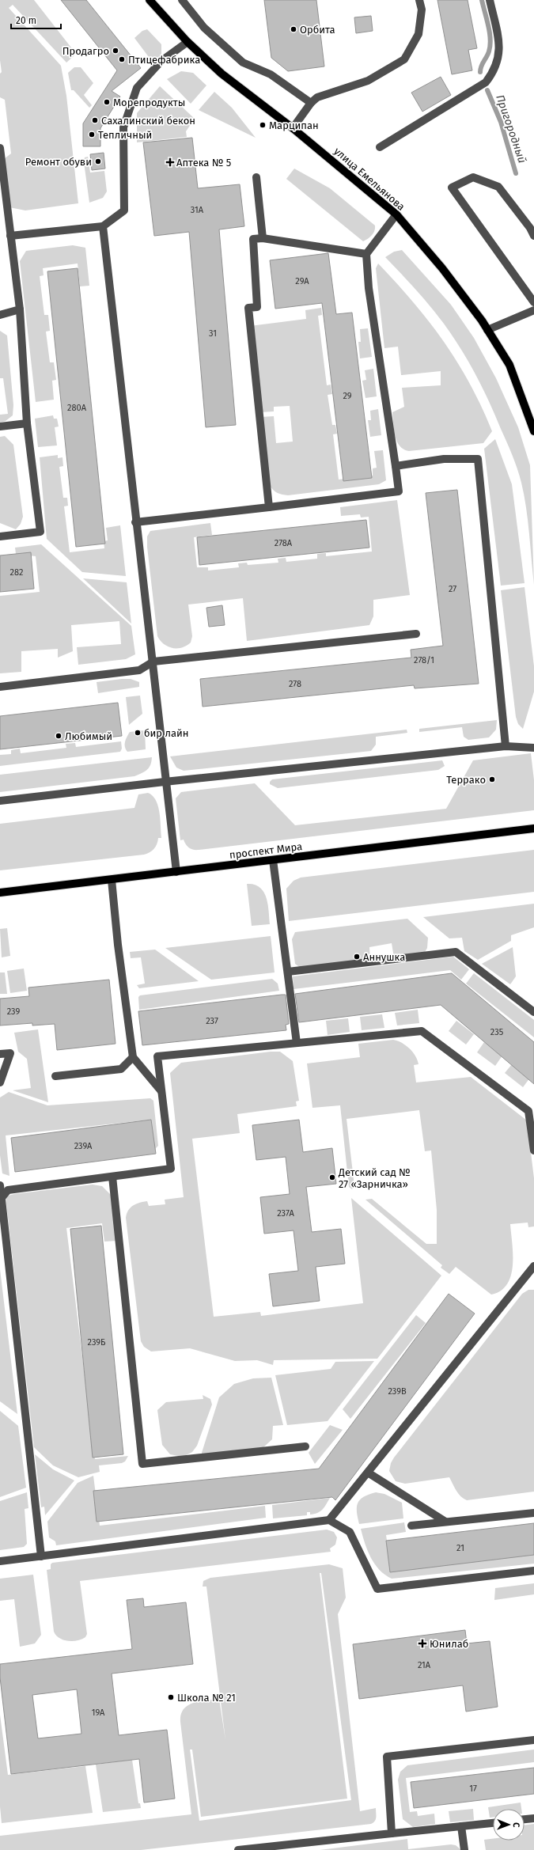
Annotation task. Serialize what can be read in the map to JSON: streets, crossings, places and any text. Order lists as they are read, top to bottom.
{
  "streets": {
    "main road": ["улица Емельянова", "проспект Мира"]
  },
  "water": ["Пригородный"],
  "places": {
    "other": [
      "Орбита",
      "Продагро",
      "Птицефабрика",
      "Морепродукты",
      "Сахалинский бекон",
      "Марципан",
      "Тепличный",
      "Ремонт обуви",
      "бир лайн",
      "Любимый",
      "Террако",
      "Аннушка",
      "Детский сад № 27 «Зарничка»",
      "Школа № 21"
    ],
    "health": ["Аптека № 5", "Юнилаб"]
  },
  "house_numbers": [
    "31А",
    "29А",
    "31",
    "29",
    "280А",
    "278А",
    "282",
    "27",
    "278/1",
    "278",
    "239",
    "237",
    "235",
    "239А",
    "237А",
    "239Б",
    "239В",
    "21",
    "21А",
    "19А",
    "17"
  ],
  "scale_bar": "20 m",
  "north": "right"
}
